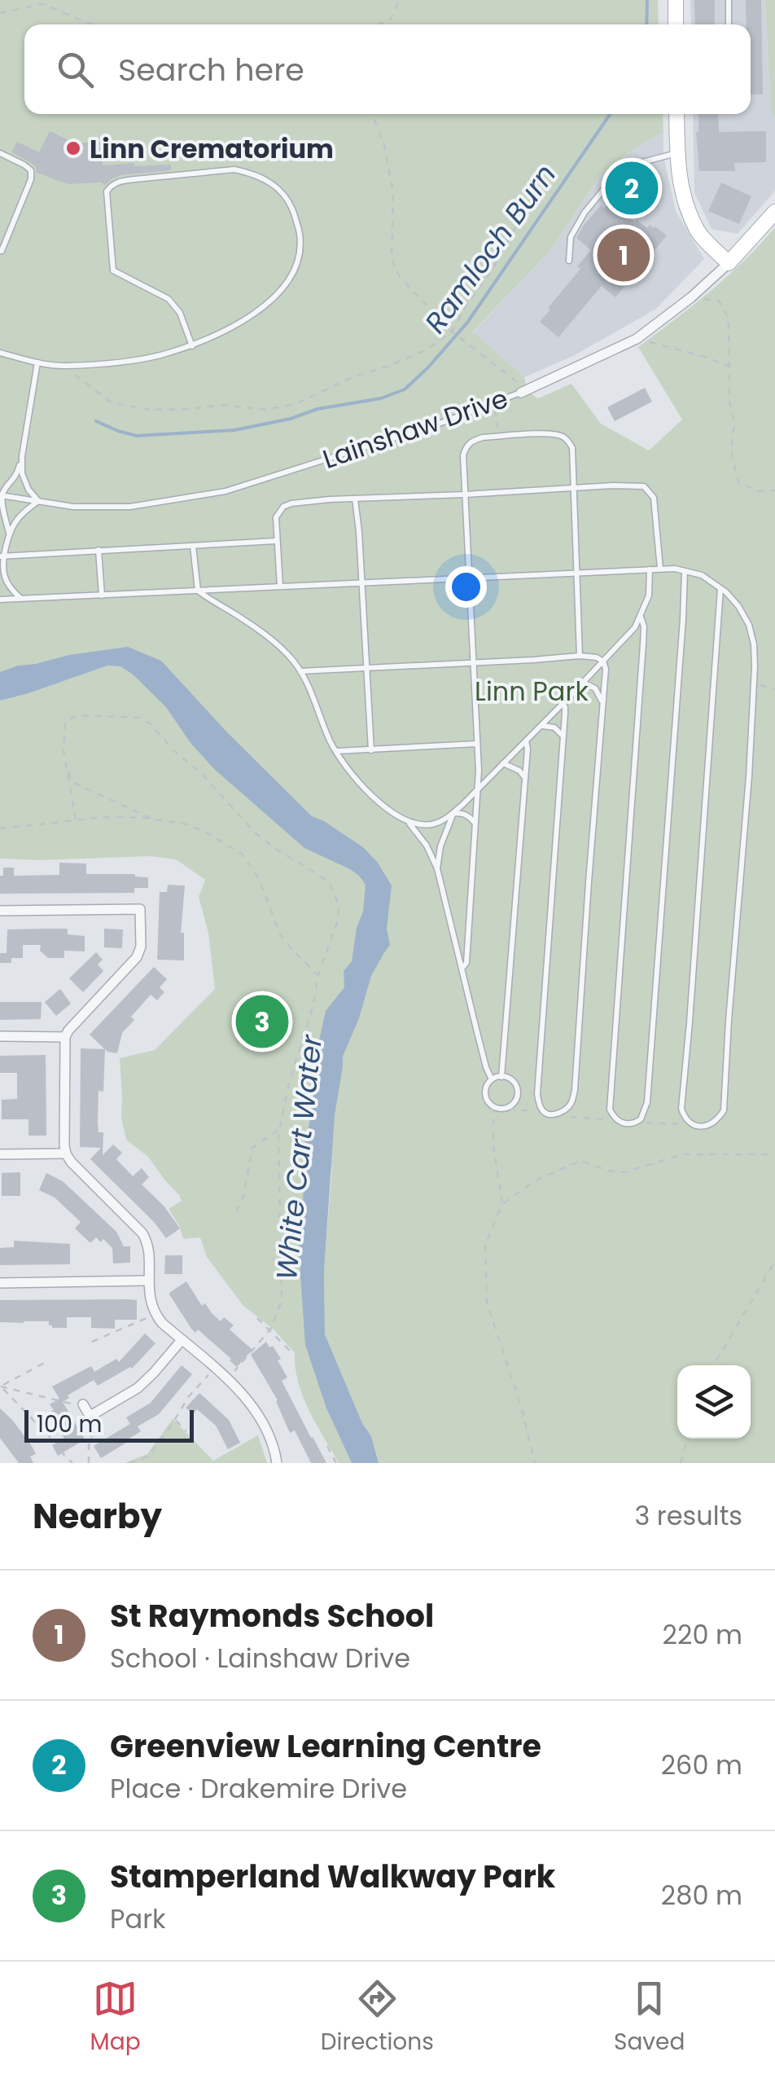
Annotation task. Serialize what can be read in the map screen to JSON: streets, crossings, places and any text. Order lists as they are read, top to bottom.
{
  "streets": {
    "street": ["Lainshaw Drive"]
  },
  "water": ["Ramloch Burn", "White Cart Water"],
  "parks": ["Linn Park"],
  "places": ["Linn Crematorium"],
  "scale_bar": "100 m",
  "page": {
    "search": "Search here",
    "pins": ["2", "1", "3"],
    "scale": "100 m",
    "heading": ["Nearby", "3 results"],
    "list": [
      {
        "mark": "1",
        "name": "St Raymonds School",
        "note": "School · Lainshaw Drive",
        "value": "220 m"
      },
      {
        "mark": "2",
        "name": "Greenview Learning Centre",
        "note": "Place · Drakemire Drive",
        "value": "260 m"
      },
      {
        "mark": "3",
        "name": "Stamperland Walkway Park",
        "note": "Park",
        "value": "280 m"
      }
    ],
    "nav": ["Map", "Directions", "Saved"]
  }
}
